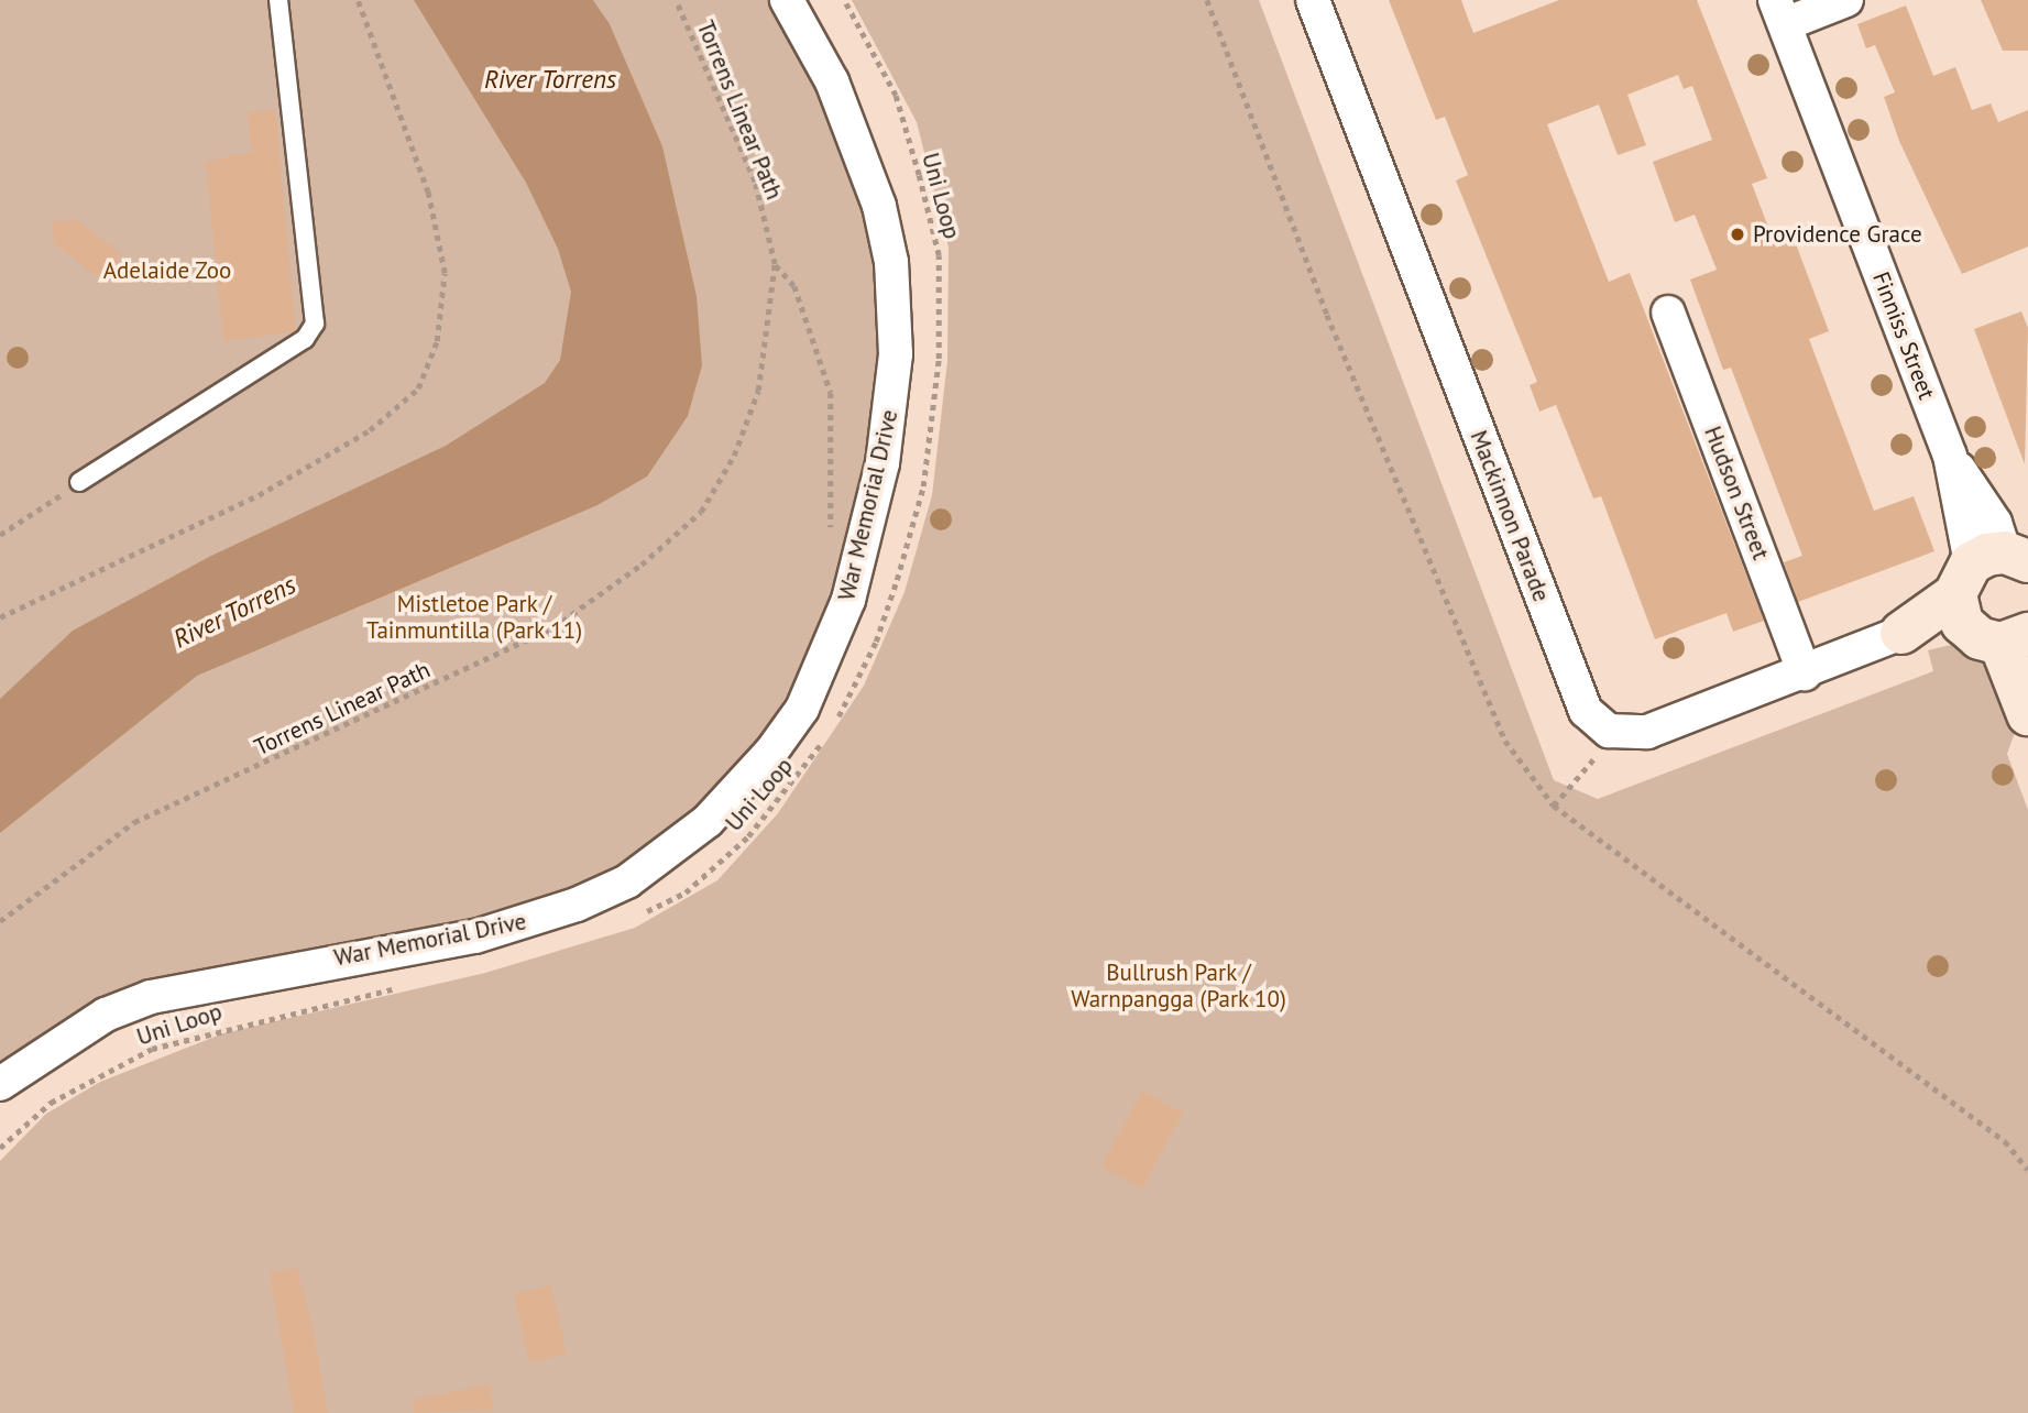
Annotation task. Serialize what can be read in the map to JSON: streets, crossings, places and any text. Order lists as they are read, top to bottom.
{
  "streets": {
    "street": [
      "Finniss Street",
      "Hudson Street",
      "War Memorial Drive",
      "Mackinnon Parade"
    ],
    "path": ["Torrens Linear Path", "Uni Loop"]
  },
  "water": ["River Torrens"],
  "parks": ["Adelaide Zoo", "Mistletoe Park / Tainmuntilla (Park 11)", "Bullrush Park / Warnpangga (Park 10)"],
  "places": ["Providence Grace"]
}
